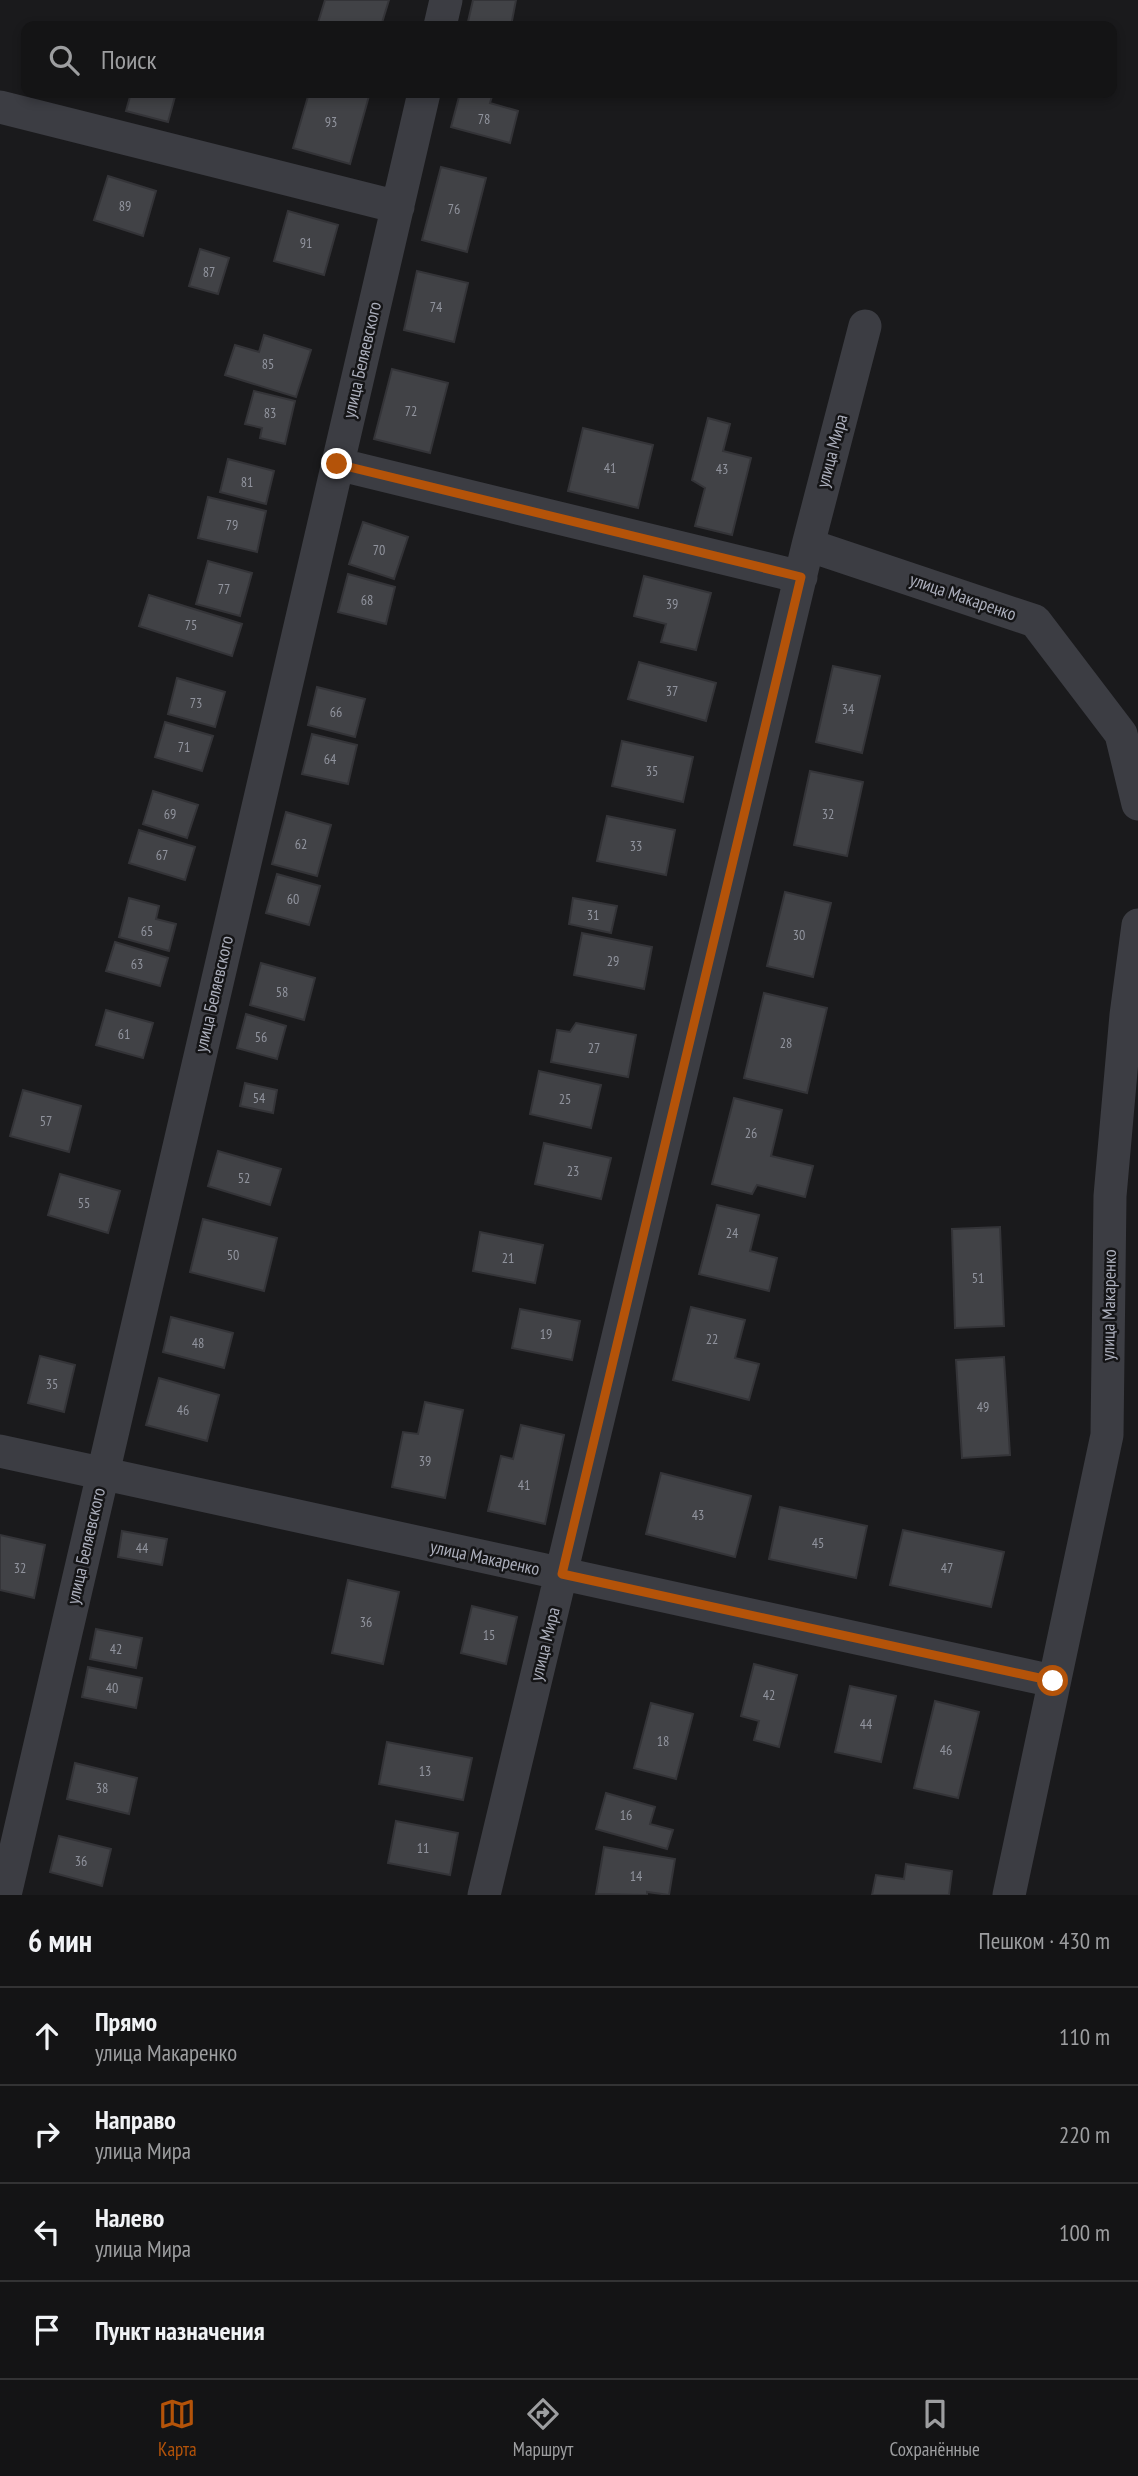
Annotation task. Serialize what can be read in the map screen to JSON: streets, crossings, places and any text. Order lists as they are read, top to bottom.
{
  "streets": {
    "street": ["улица Беляевского", "улица Мира", "улица Макаренко"]
  },
  "crossings": [
    ["улица Беляевского", "улица Макаренко"],
    ["улица Мира", "улица Макаренко"]
  ],
  "house_numbers": [
    "78",
    "93",
    "89",
    "76",
    "91",
    "87",
    "74",
    "85",
    "72",
    "83",
    "41",
    "43",
    "81",
    "79",
    "70",
    "77",
    "68",
    "39",
    "75",
    "37",
    "73",
    "34",
    "66",
    "71",
    "64",
    "35",
    "69",
    "32",
    "62",
    "33",
    "67",
    "60",
    "31",
    "65",
    "30",
    "29",
    "63",
    "58",
    "61",
    "56",
    "28",
    "27",
    "54",
    "25",
    "57",
    "26",
    "23",
    "52",
    "55",
    "24",
    "50",
    "21",
    "51",
    "19",
    "22",
    "48",
    "35",
    "49",
    "46",
    "39",
    "41",
    "43",
    "45",
    "44",
    "32",
    "47",
    "36",
    "15",
    "42",
    "40",
    "42",
    "44",
    "18",
    "46",
    "13",
    "38",
    "16",
    "11",
    "36",
    "14"
  ],
  "page": {
    "search": "Поиск",
    "heading": ["6 мин", "Пешком · 430 m"],
    "list": [
      ["Прямо", "улица Макаренко", "110 m"],
      ["Направо", "улица Мира", "220 m"],
      ["Налево", "улица Мира", "100 m"],
      "Пункт назначения"
    ],
    "nav": ["Карта", "Маршрут", "Сохранённые"]
  }
}
